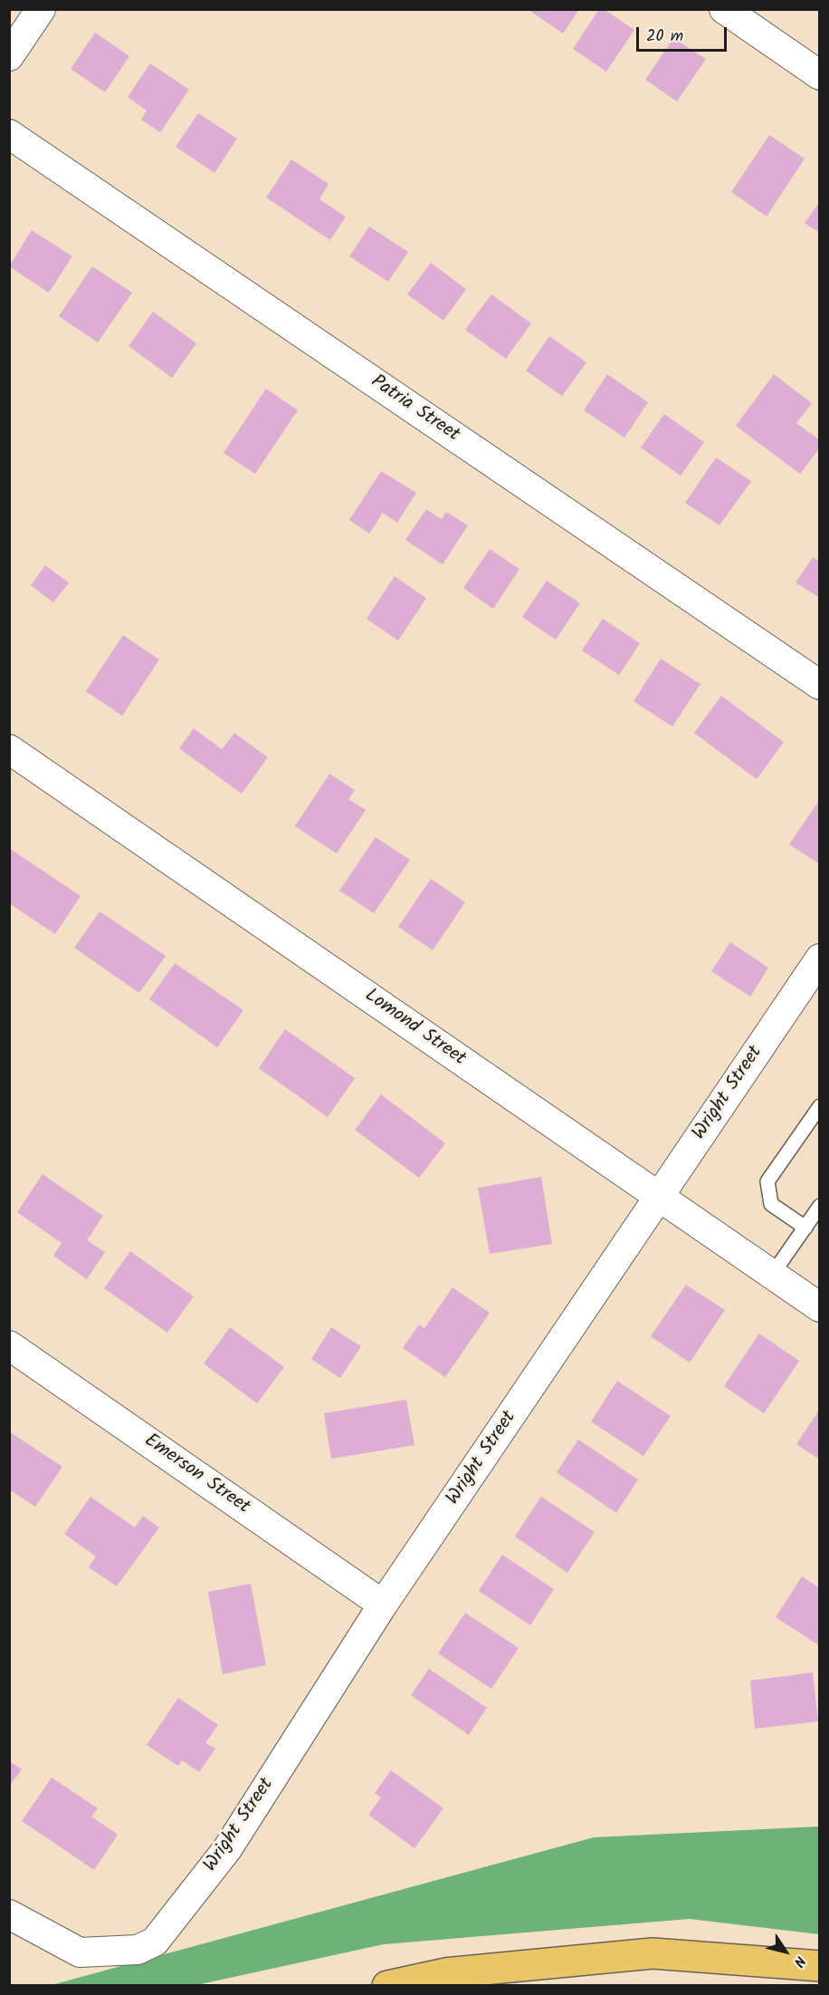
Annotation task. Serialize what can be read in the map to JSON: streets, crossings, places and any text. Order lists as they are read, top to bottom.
{
  "streets": {
    "street": [
      "Patria Street",
      "Lomond Street",
      "Wright Street",
      "Emerson Street"
    ]
  },
  "crossings": [
    ["Lomond Street", "Wright Street"],
    ["Wright Street", "Emerson Street"]
  ],
  "scale_bar": "20 m",
  "north": "bottom right"
}
